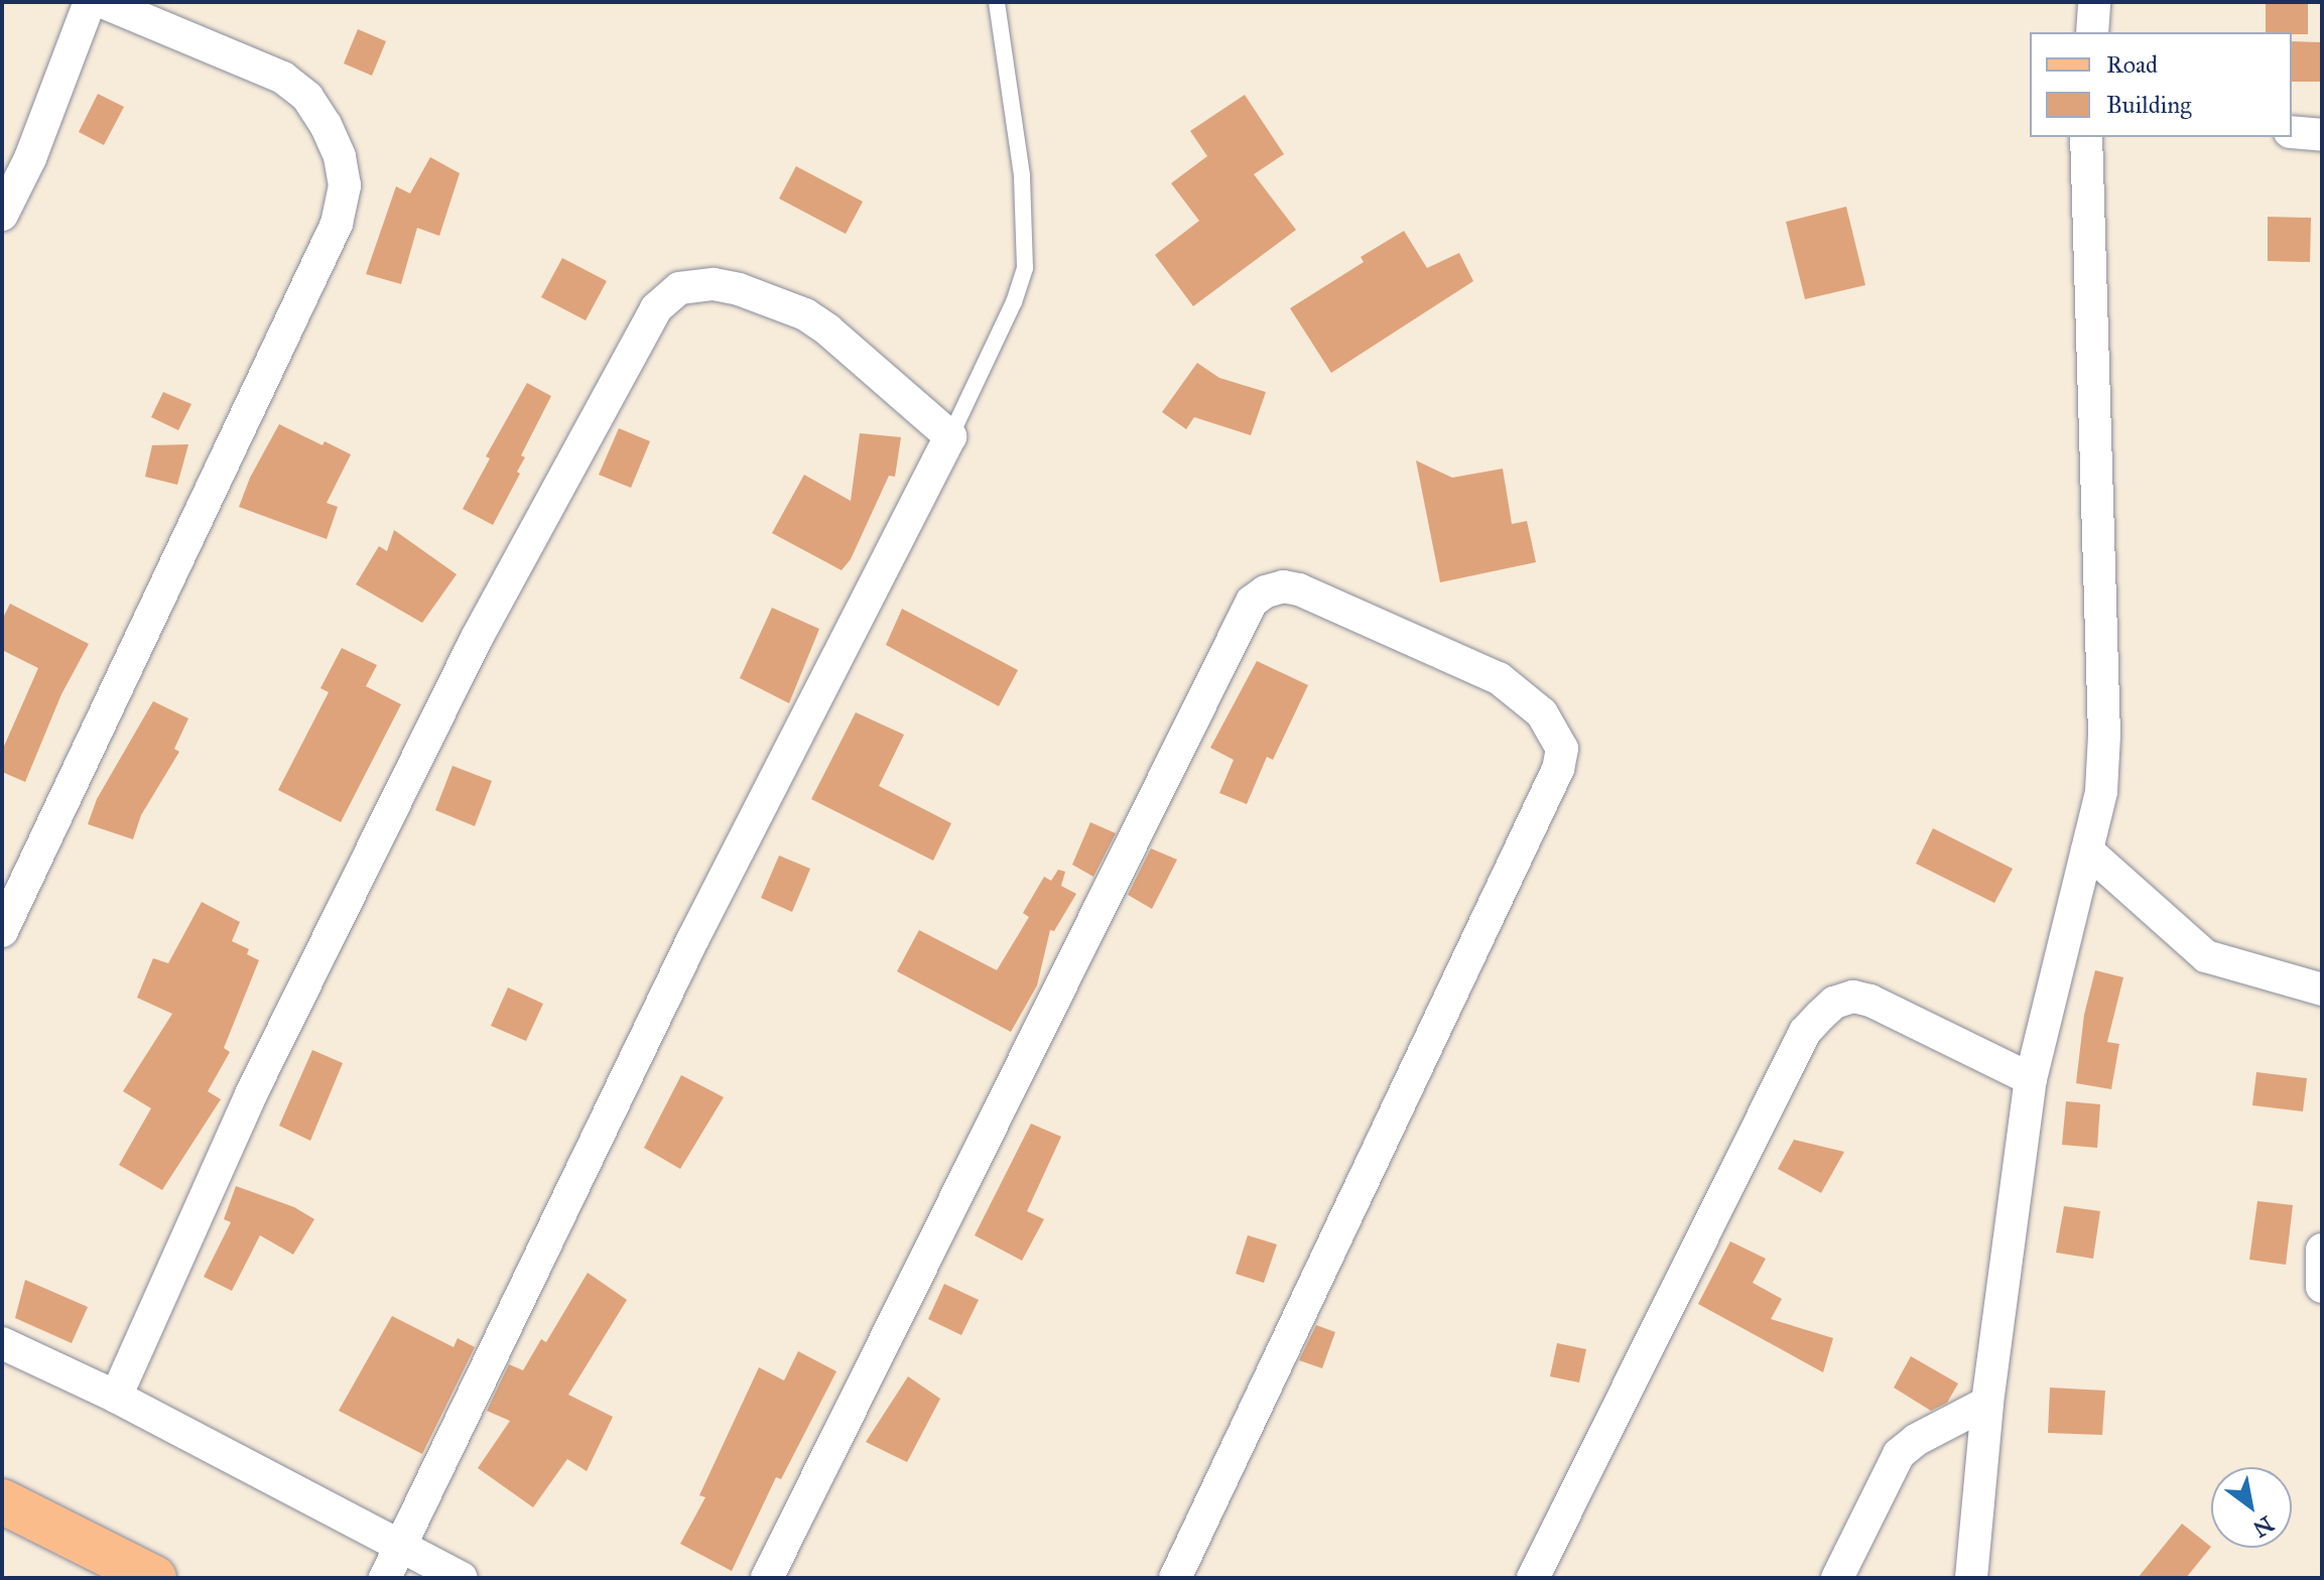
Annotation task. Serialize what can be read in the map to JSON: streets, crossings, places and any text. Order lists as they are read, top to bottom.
{
  "legend": ["Road", "Building"],
  "north": "bottom right"
}
